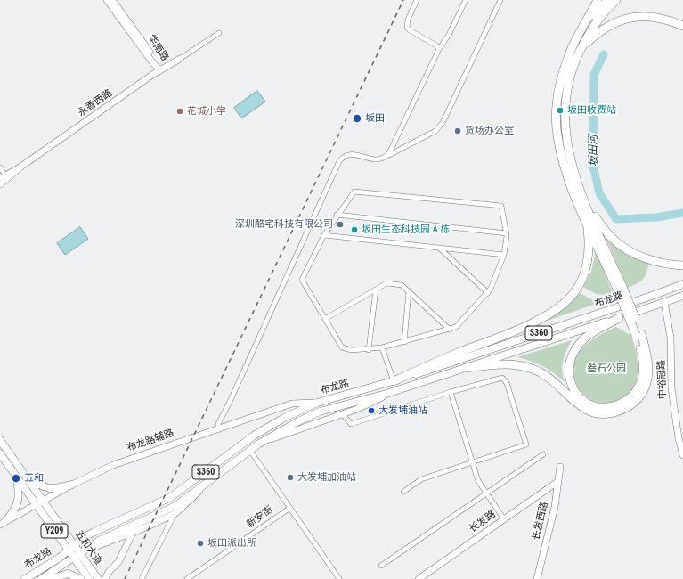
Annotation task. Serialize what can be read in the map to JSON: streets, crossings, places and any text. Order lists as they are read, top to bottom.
{
  "streets": {
    "main road": [
      "华南路",
      "永香西路",
      "布龙路",
      "S360",
      "中裕冠路",
      "布龙路辅路",
      "长发西路",
      "长发路",
      "Y209",
      "五和大道"
    ],
    "street": ["新安街"]
  },
  "crossings": [
    ["华南路", "永香西路"],
    ["布龙路", "中裕冠路"],
    ["布龙路", "布龙路辅路"],
    ["布龙路", "五和大道"],
    ["布龙路辅路", "五和大道"],
    ["长发西路", "长发路"]
  ],
  "water": ["坂田河"],
  "parks": ["叁石公园"],
  "places": [
    "坂田收费站",
    "花城小学",
    "坂田",
    "货场办公室",
    "深圳酷宅科技有限公司",
    "坂田生态科技园 A 栋",
    "大发埔油站",
    "大发埔加油站",
    "五和",
    "坂田派出所"
  ]
}
